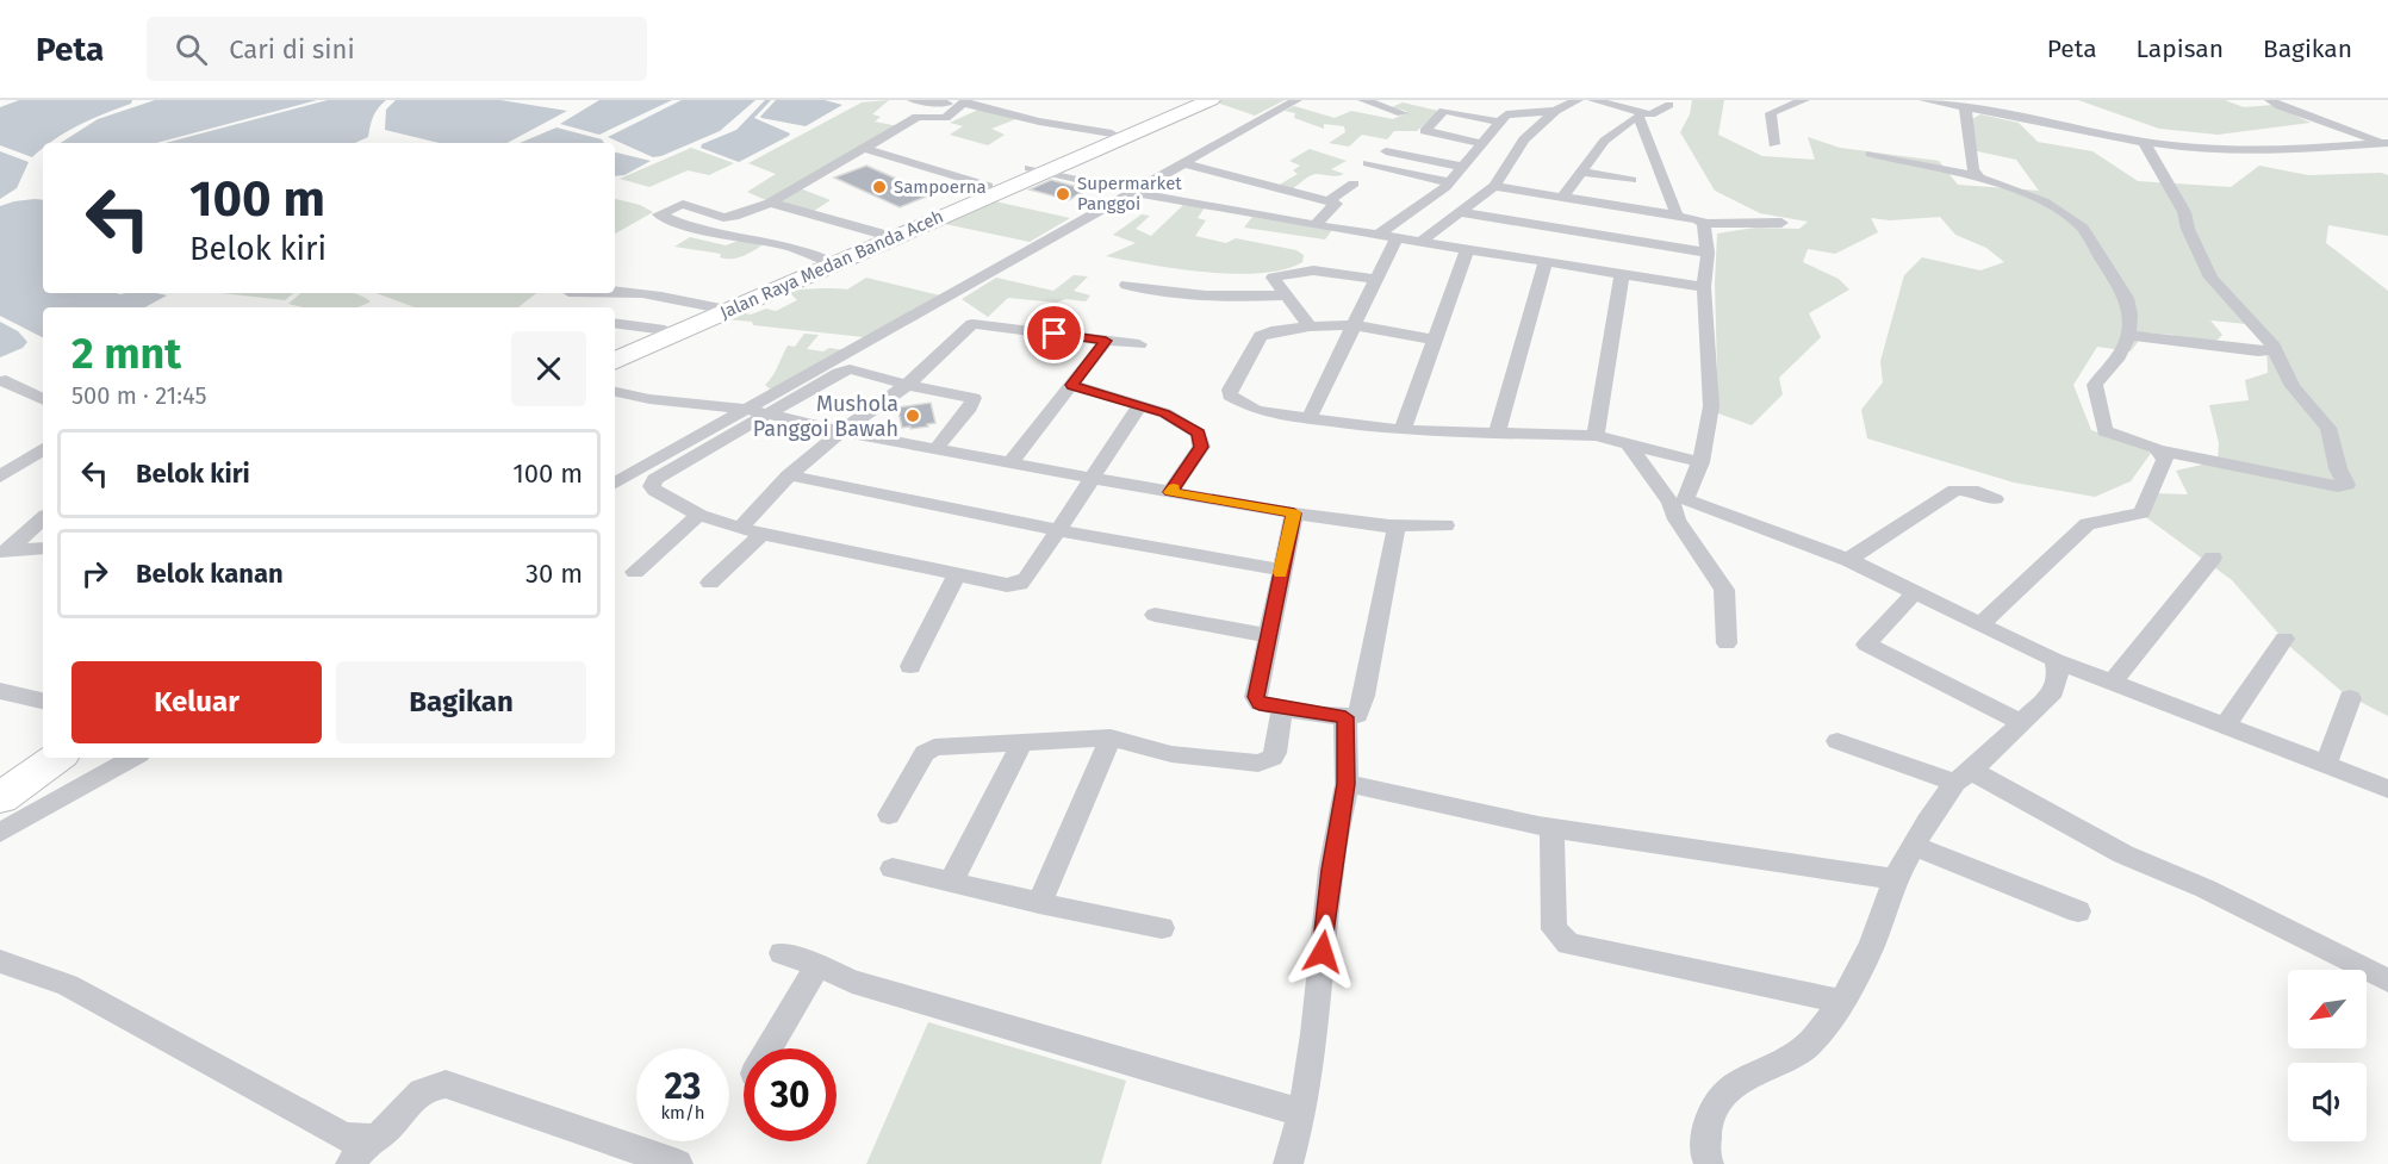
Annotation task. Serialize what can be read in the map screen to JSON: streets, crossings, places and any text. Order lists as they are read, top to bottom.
{
  "streets": {
    "highway": ["Jalan Raya Medan Banda Aceh"]
  },
  "places": ["Sampoerna", "Supermarket Panggoi", "Mushola Panggoi Bawah"],
  "north": "bottom left",
  "page": {
    "header": "Peta",
    "search": "Cari di sini",
    "nav": ["Peta", "Lapisan", "Bagikan"],
    "turn": ["100 m", "Belok kiri"],
    "heading": ["2 mnt", "500 m · 21:45"],
    "list": [
      {
        "name": "Belok kiri",
        "value": "100 m"
      },
      {
        "name": "Belok kanan",
        "value": "30 m"
      }
    ],
    "buttons": ["Keluar", "Bagikan"],
    "speed": "23 km/h",
    "limit": "30"
  }
}
